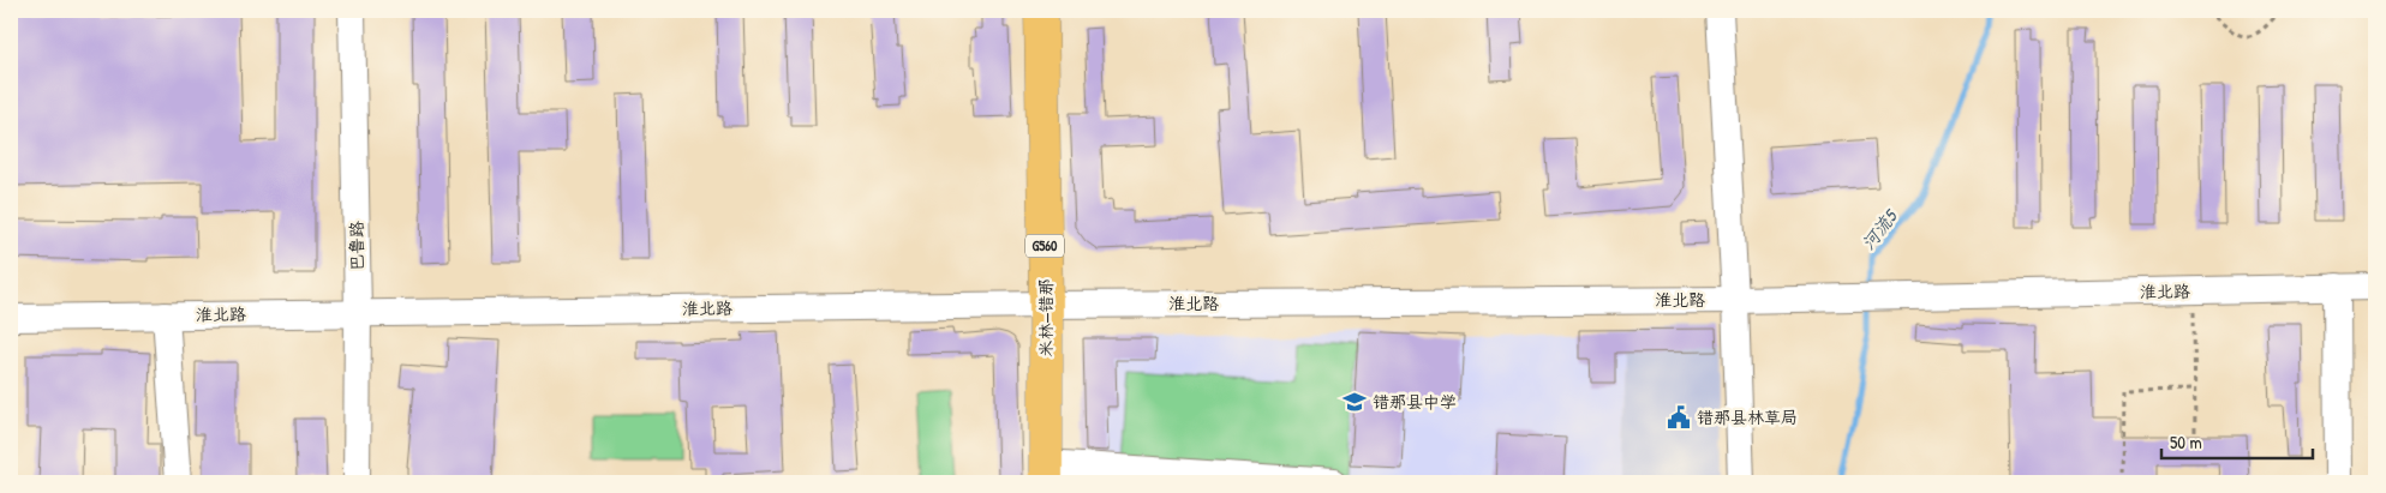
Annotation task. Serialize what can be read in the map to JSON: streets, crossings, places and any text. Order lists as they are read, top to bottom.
{
  "streets": {
    "highway": ["G560", "米林—错那"],
    "street": ["巴鲁路", "淮北路"]
  },
  "crossings": [
    ["巴鲁路", "淮北路"],
    ["淮北路", "米林—错那"]
  ],
  "water": ["河流5"],
  "places": {
    "school or university": ["错那县中学"],
    "public building": ["错那县林草局"]
  },
  "scale_bar": "50 m"
}
